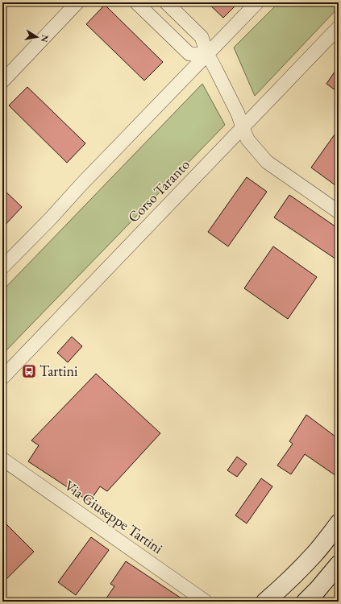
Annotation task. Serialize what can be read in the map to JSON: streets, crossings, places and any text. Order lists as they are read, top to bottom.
{
  "streets": {
    "street": ["Corso Taranto", "Via Giuseppe Tartini"]
  },
  "places": {
    "bus stop": ["Tartini"]
  },
  "north": "right"
}
